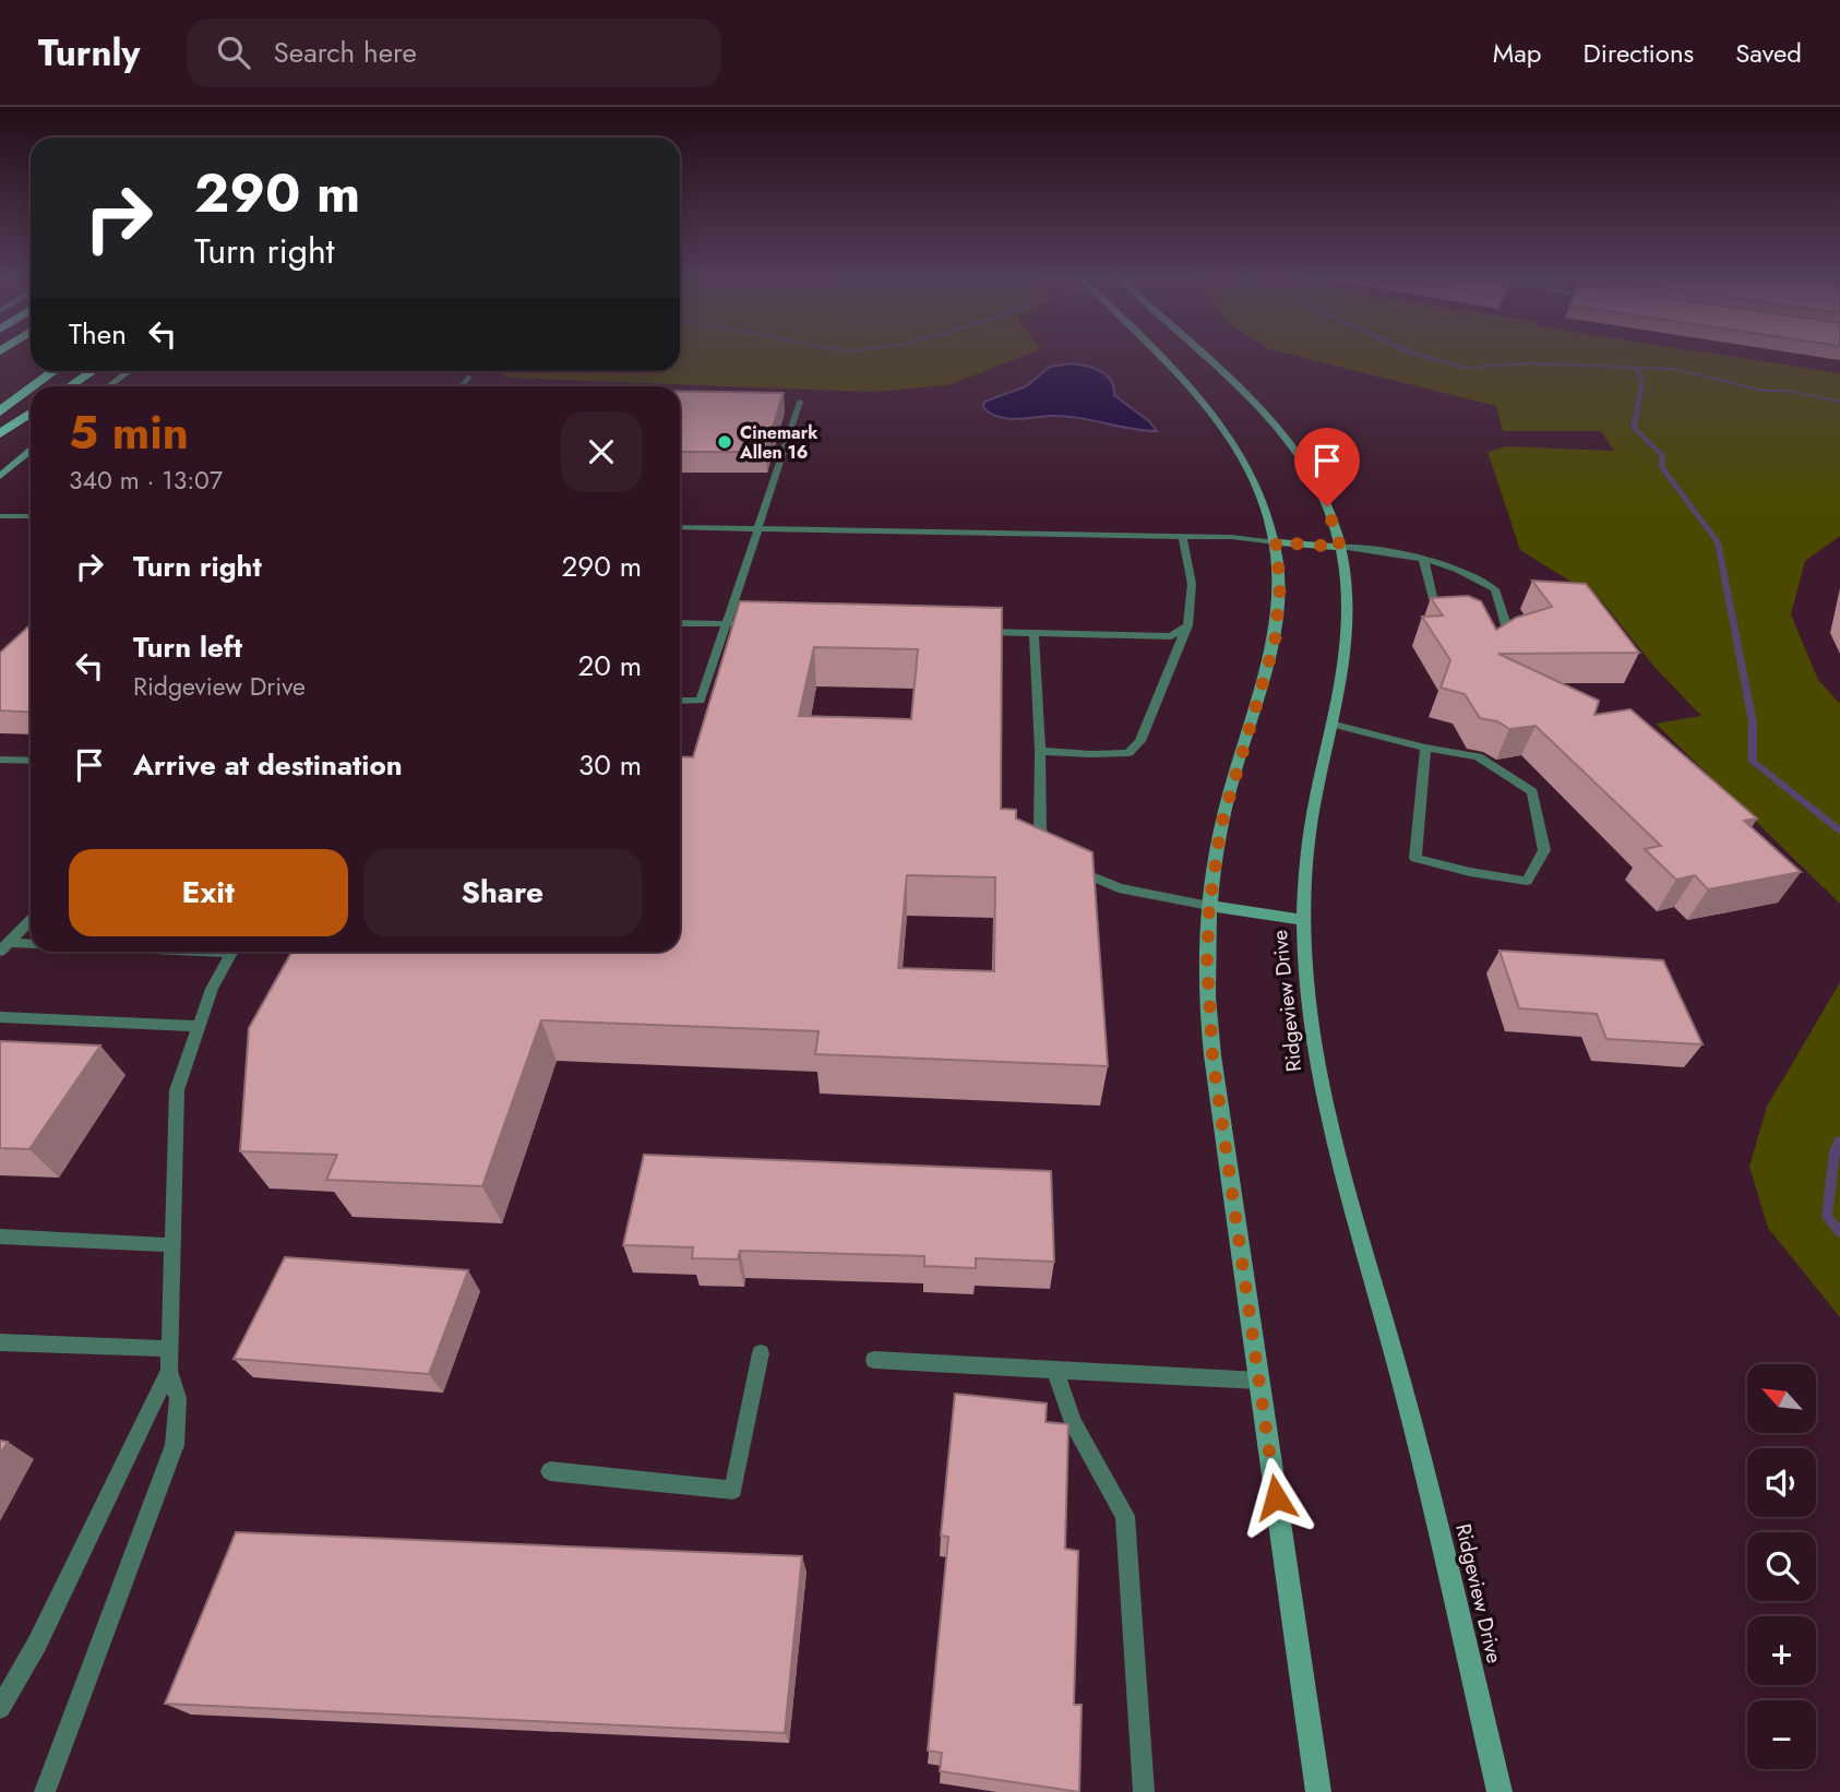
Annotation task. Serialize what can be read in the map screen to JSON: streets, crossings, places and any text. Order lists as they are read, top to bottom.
{
  "streets": {
    "main road": ["Ridgeview Drive"]
  },
  "places": ["Cinemark Allen 16"],
  "north": "top left",
  "page": {
    "header": "Turnly",
    "search": "Search here",
    "nav": ["Map", "Directions", "Saved"],
    "turn": ["290 m", "Turn right"],
    "then": "Then",
    "heading": ["5 min", "340 m · 13:07"],
    "list": [
      {
        "name": "Turn right",
        "value": "290 m"
      },
      {
        "name": "Turn left",
        "note": "Ridgeview Drive",
        "value": "20 m"
      },
      {
        "name": "Arrive at destination",
        "value": "30 m"
      }
    ],
    "buttons": ["Exit", "Share"],
    "map_buttons": ["+", "−"]
  }
}
